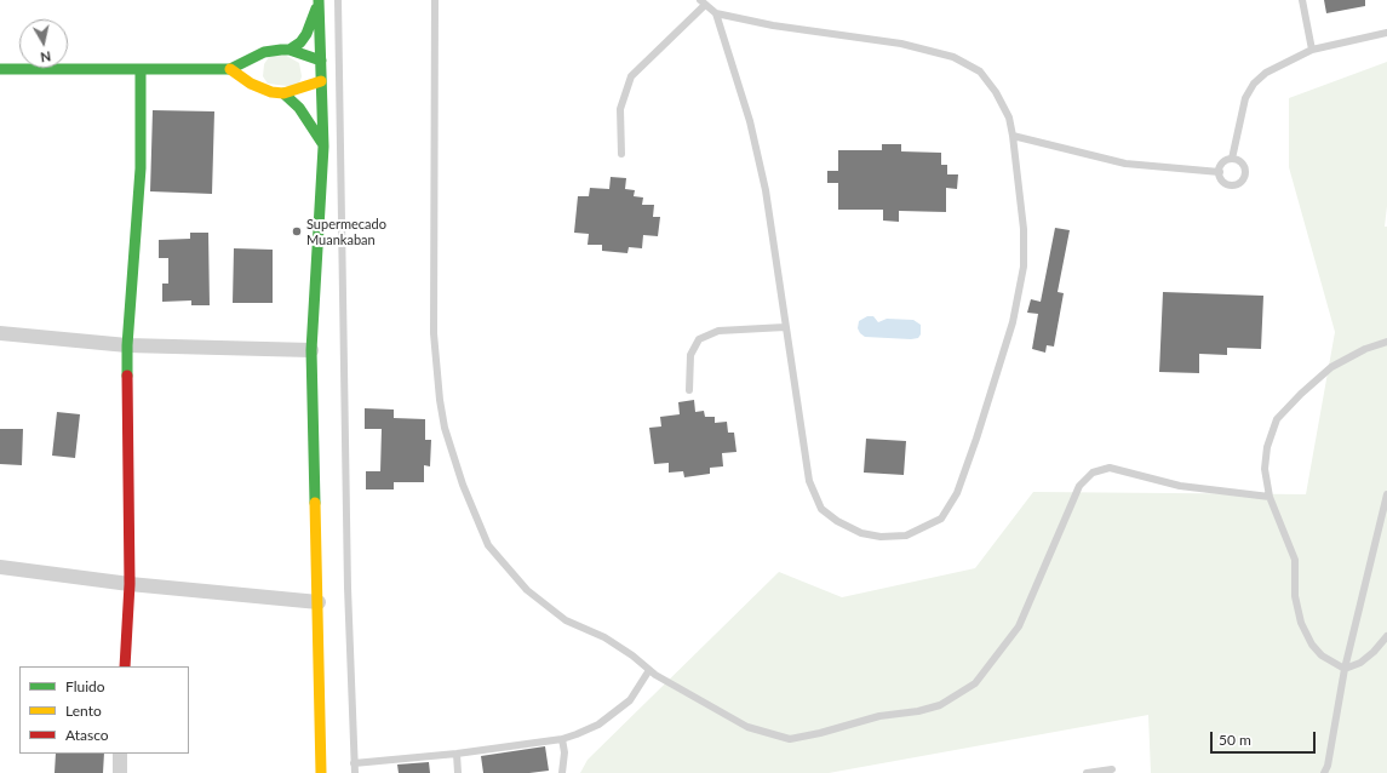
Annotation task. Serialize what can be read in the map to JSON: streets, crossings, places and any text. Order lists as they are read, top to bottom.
{
  "places": ["Supermecado Muankaban"],
  "legend": ["Fluido", "Lento", "Atasco"],
  "scale_bar": "50 m",
  "north": "bottom"
}
